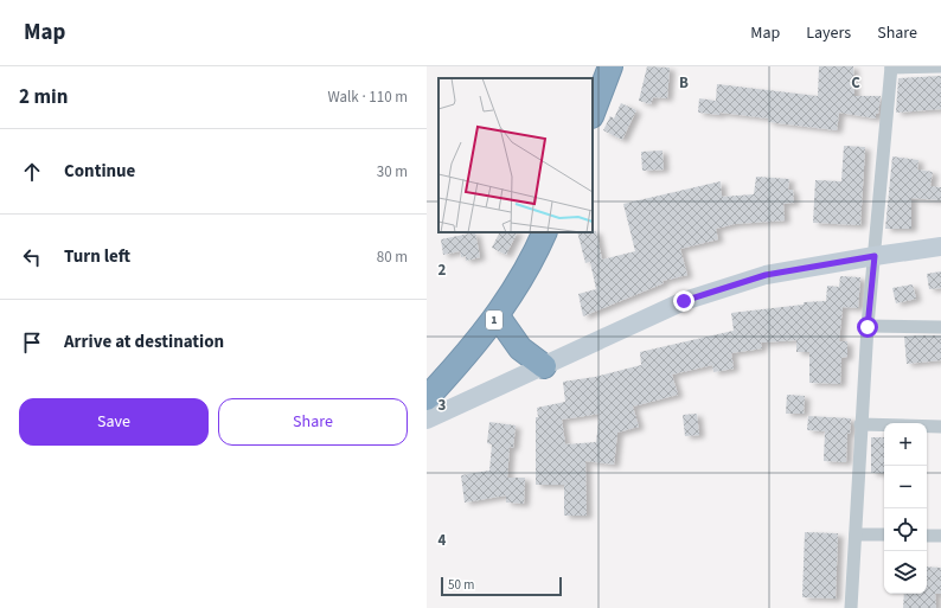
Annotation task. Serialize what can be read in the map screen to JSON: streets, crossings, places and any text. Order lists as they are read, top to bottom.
{
  "streets": {
    "highway": ["1"]
  },
  "scale_bar": "50 m",
  "page": {
    "header": "Map",
    "nav": ["Map", "Layers", "Share"],
    "heading": ["2 min", "Walk · 110 m"],
    "list": [
      ["Continue", "30 m"],
      ["Turn left", "80 m"],
      "Arrive at destination"
    ],
    "buttons": ["Save", "Share"],
    "map_buttons": ["+", "−"],
    "scale": "50 m"
  },
  "grid": {
    "columns": ["B", "C"],
    "rows": ["2", "3", "4"]
  }
}
